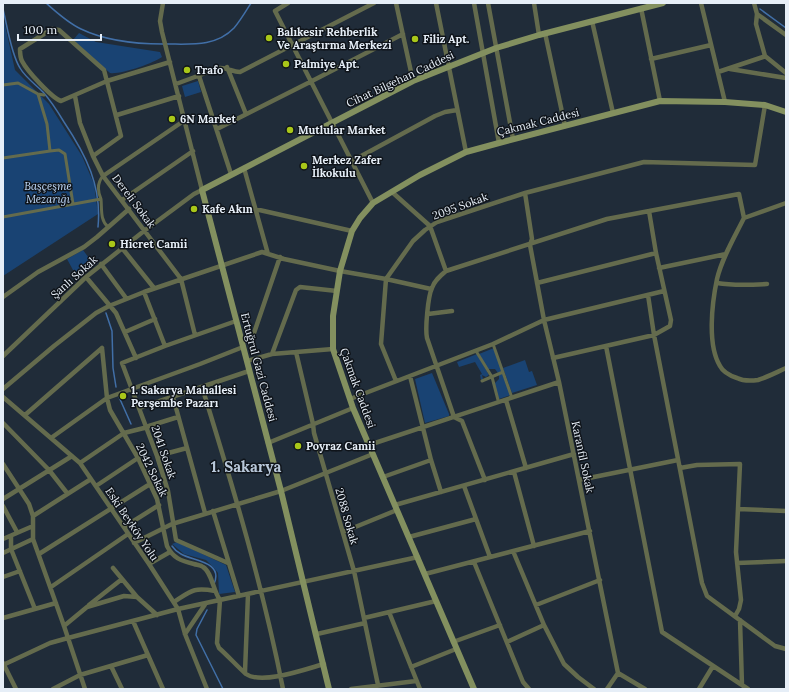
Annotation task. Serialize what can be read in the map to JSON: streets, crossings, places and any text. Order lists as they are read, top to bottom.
{
  "streets": {
    "main road": ["Cihat Bilgehan Caddesi", "Çakmak Caddesi", "Ertuğrul Gazi Caddesi"],
    "street": [
      "Dereli Sokak",
      "2095 Sokak",
      "Şanlı Sokak",
      "2041 Sokak",
      "Karanfil Sokak",
      "2042 Sokak",
      "2088 Sokak",
      "Eski Beyköy Yolu"
    ]
  },
  "crossings": [
    ["Cihat Bilgehan Caddesi", "Şanlı Sokak"],
    ["Cihat Bilgehan Caddesi", "Ertuğrul Gazi Caddesi"],
    ["Çakmak Caddesi", "2095 Sokak"],
    ["Dereli Sokak", "Şanlı Sokak"],
    ["2095 Sokak", "Karanfil Sokak"],
    ["Şanlı Sokak", "Ertuğrul Gazi Caddesi"],
    ["2042 Sokak", "Eski Beyköy Yolu"]
  ],
  "districts": ["1. Sakarya"],
  "parks": ["Başçeşme Mezarığı"],
  "places": [
    "Balıkesir Rehberlik Ve Araştırma Merkezi",
    "Filiz Apt.",
    "Palmiye Apt.",
    "Trafo",
    "6N Market",
    "Mutlular Market",
    "Merkez Zafer İlkokulu",
    "Kafe Akın",
    "Hicret Camii",
    "1. Sakarya Mahallesi Perşembe Pazarı",
    "Poyraz Camii"
  ],
  "scale_bar": "100 m"
}
